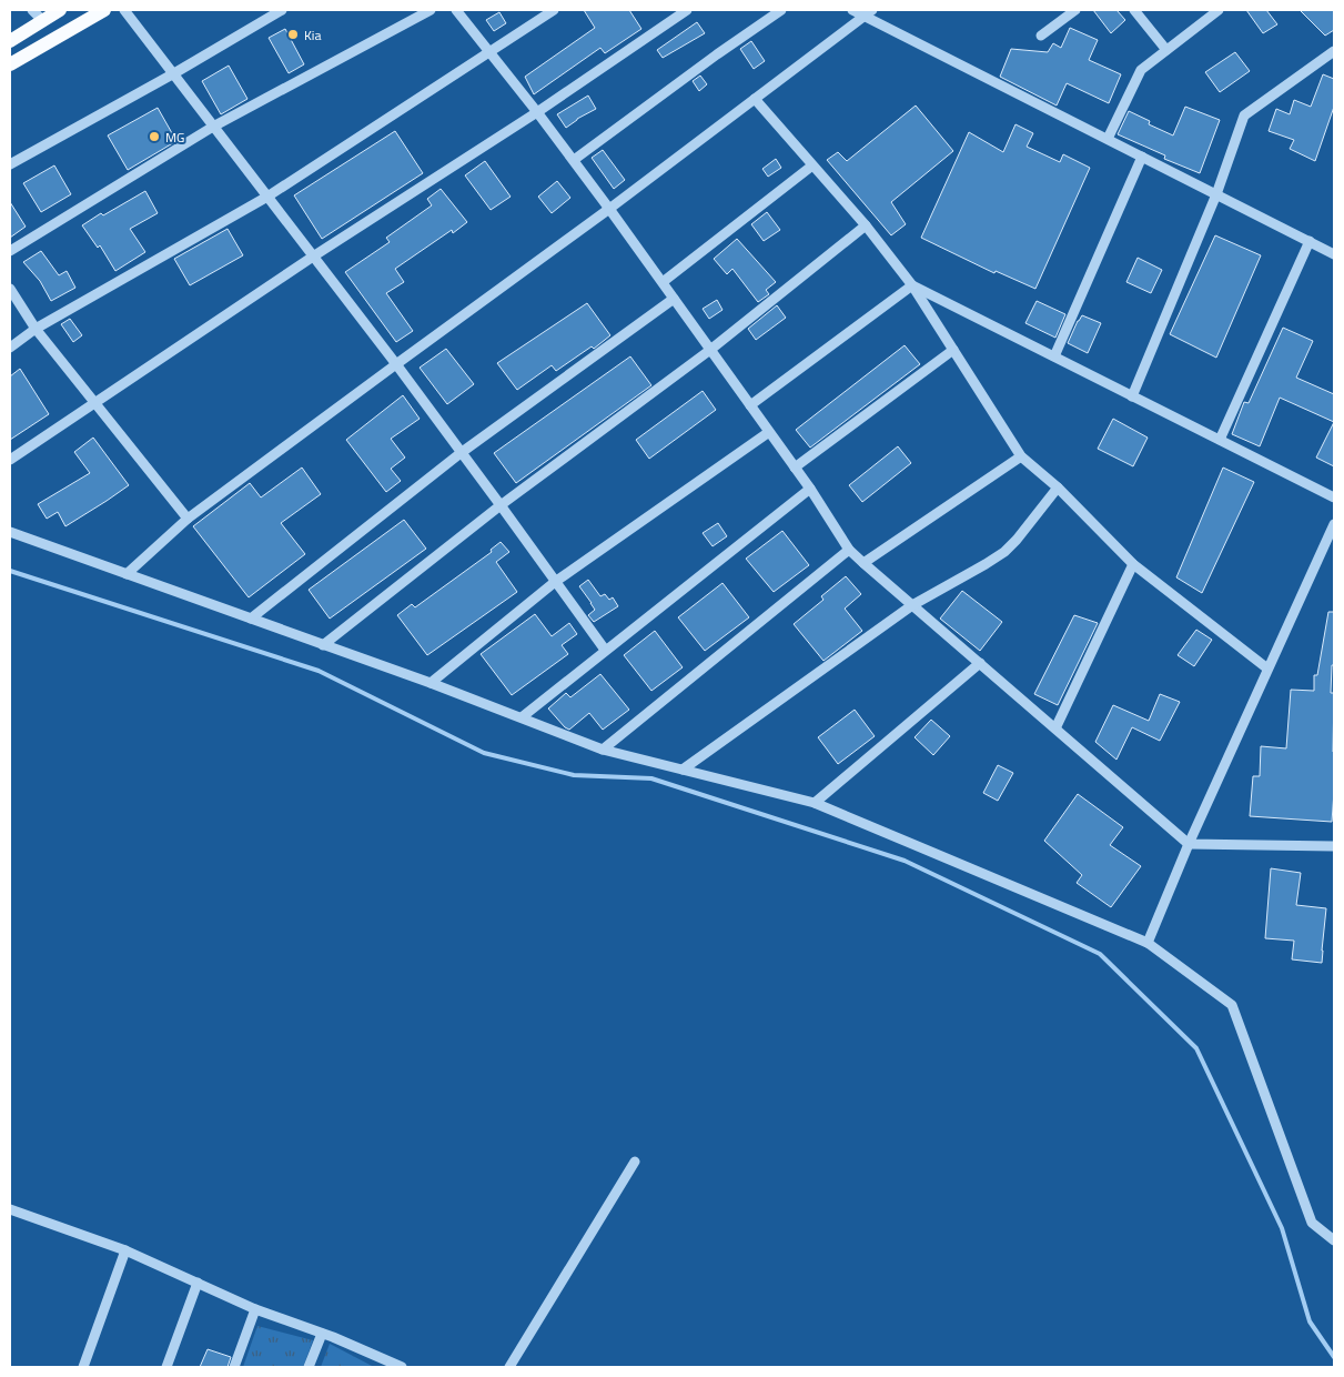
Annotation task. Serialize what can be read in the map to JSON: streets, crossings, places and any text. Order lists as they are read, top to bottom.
{
  "places": ["Kia", "MG"]
}
